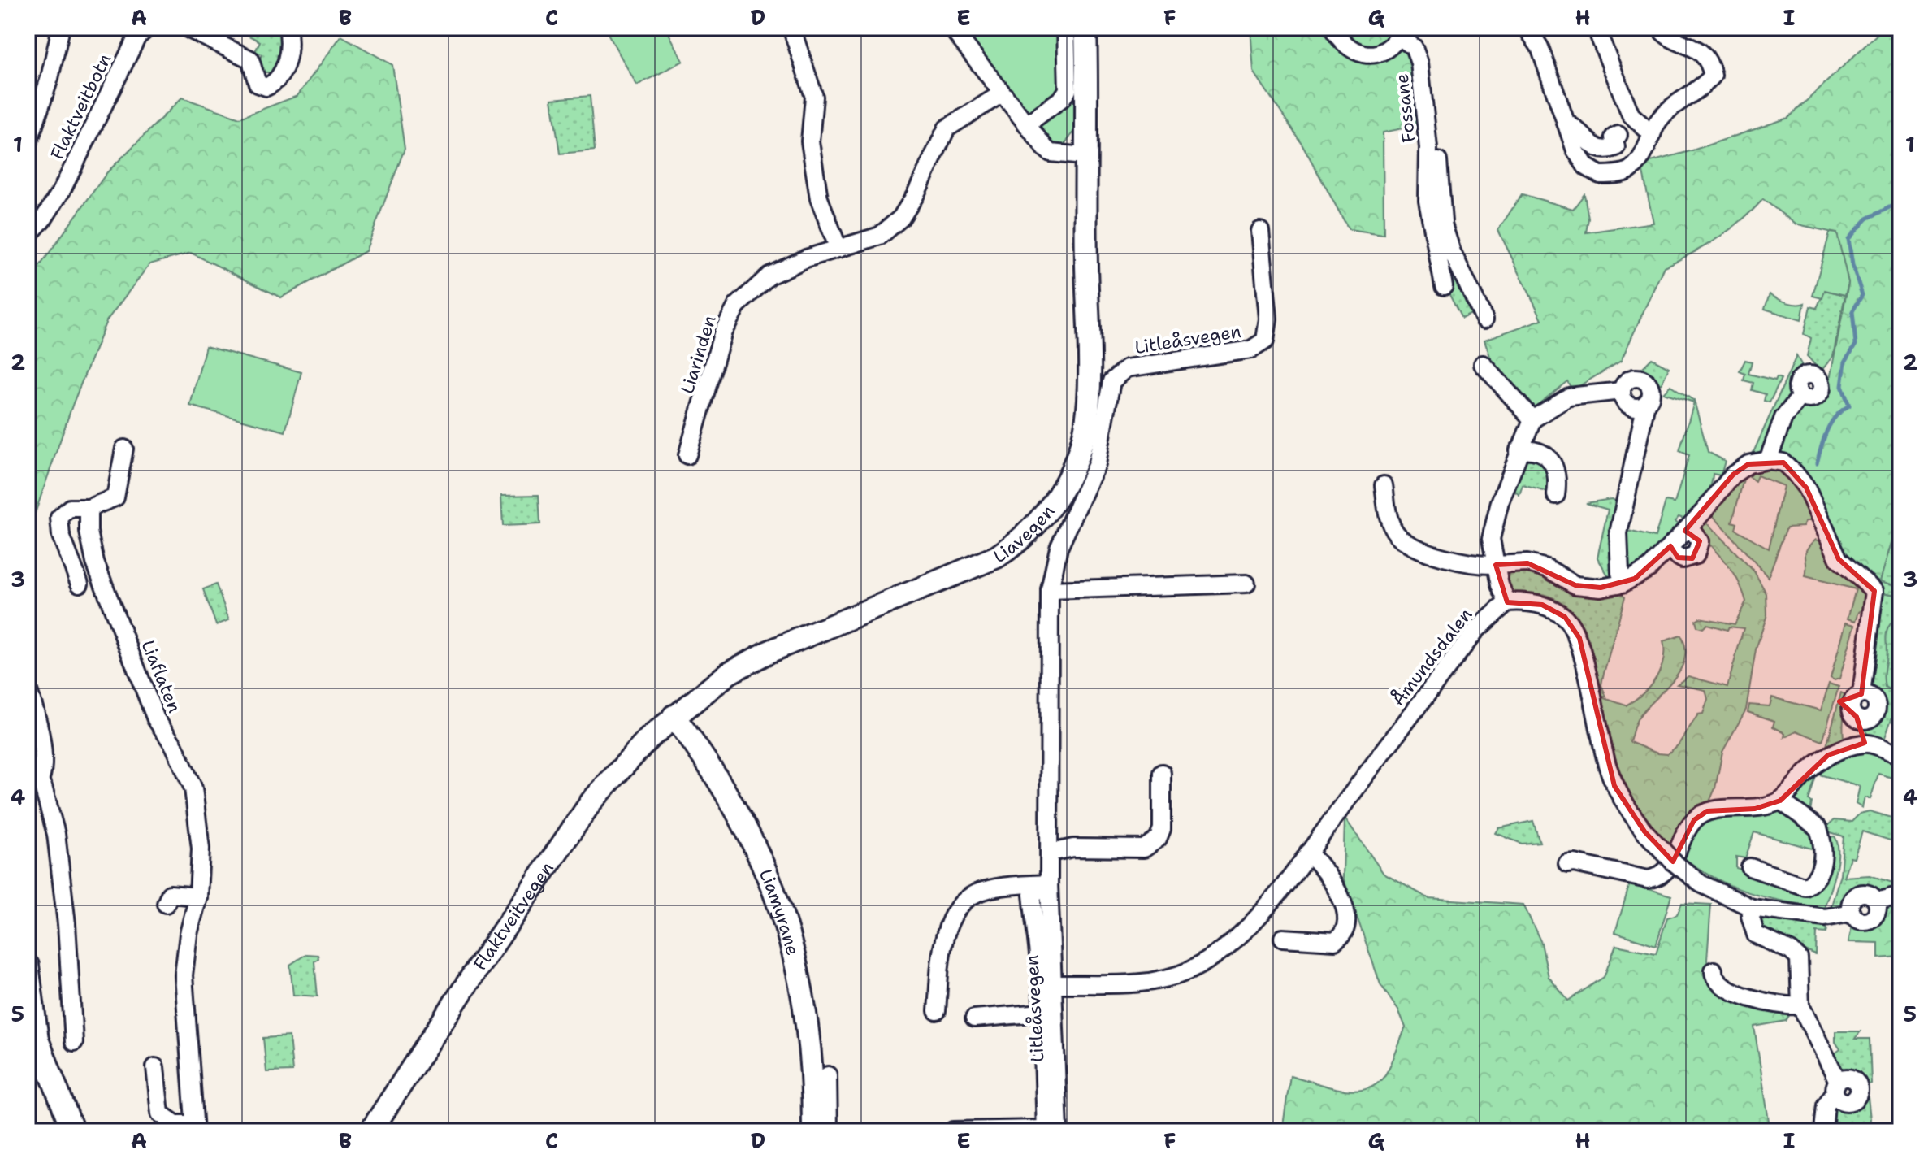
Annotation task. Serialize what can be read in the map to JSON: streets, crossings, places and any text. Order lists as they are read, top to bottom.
{
  "streets": {
    "main road": ["Liavegen", "Liamyrane", "Flaktveitvegen"],
    "street": [
      "Flaktveitbotn",
      "Fossane",
      "Litleåsvegen",
      "Liarinden",
      "Åmundsdalen",
      "Liaflaten"
    ]
  },
  "crossings": [
    ["Litleåsvegen", "Åmundsdalen"],
    ["Liavegen", "Liamyrane"],
    ["Liavegen", "Flaktveitvegen"],
    ["Liamyrane", "Flaktveitvegen"]
  ],
  "grid": {
    "columns": [
      "A",
      "B",
      "C",
      "D",
      "E",
      "F",
      "G",
      "H",
      "I"
    ],
    "rows": [
      "1",
      "2",
      "3",
      "4",
      "5"
    ]
  }
}
